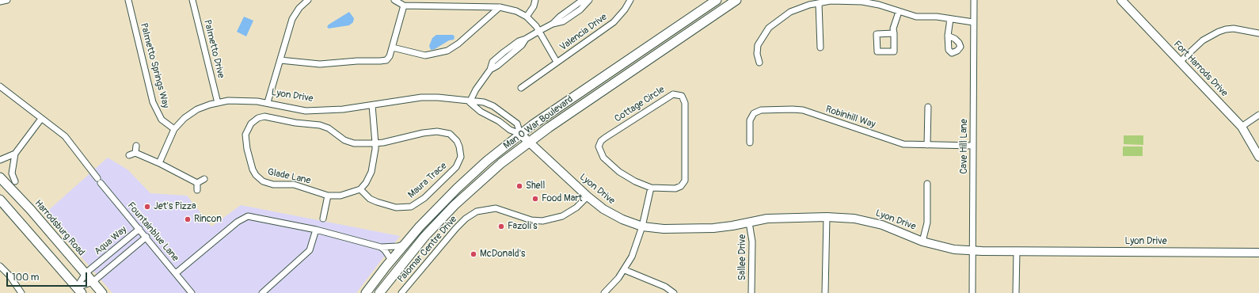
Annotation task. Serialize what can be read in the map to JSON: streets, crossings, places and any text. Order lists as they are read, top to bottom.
{
  "streets": {
    "main road": ["Man O War Boulevard", "Harrodsburg Road"],
    "street": [
      "Valencia Drive",
      "Palmetto Drive",
      "Palmetto Springs Way",
      "Fort Harrods Drive",
      "Lyon Drive",
      "Cottage Circle",
      "Robinhill Way",
      "Cave Hill Lane",
      "Glade Lane",
      "Maura Trace",
      "Fountainblue Lane",
      "Aqua Way",
      "Palomar Centre Drive",
      "Sallee Drive"
    ]
  },
  "crossings": [
    ["Palmetto Drive", "Lyon Drive"],
    ["Palmetto Springs Way", "Lyon Drive"],
    ["Lyon Drive", "Man O War Boulevard"],
    ["Lyon Drive", "Cave Hill Lane"],
    ["Lyon Drive", "Palomar Centre Drive"],
    ["Lyon Drive", "Sallee Drive"],
    ["Robinhill Way", "Cave Hill Lane"],
    ["Glade Lane", "Maura Trace"],
    ["Harrodsburg Road", "Aqua Way"],
    ["Fountainblue Lane", "Aqua Way"]
  ],
  "places": [
    "Shell",
    "Food Mart",
    "Jet's Pizza",
    "Rincon",
    "Fazoli's",
    "McDonald's"
  ],
  "scale_bar": "100 m"
}
